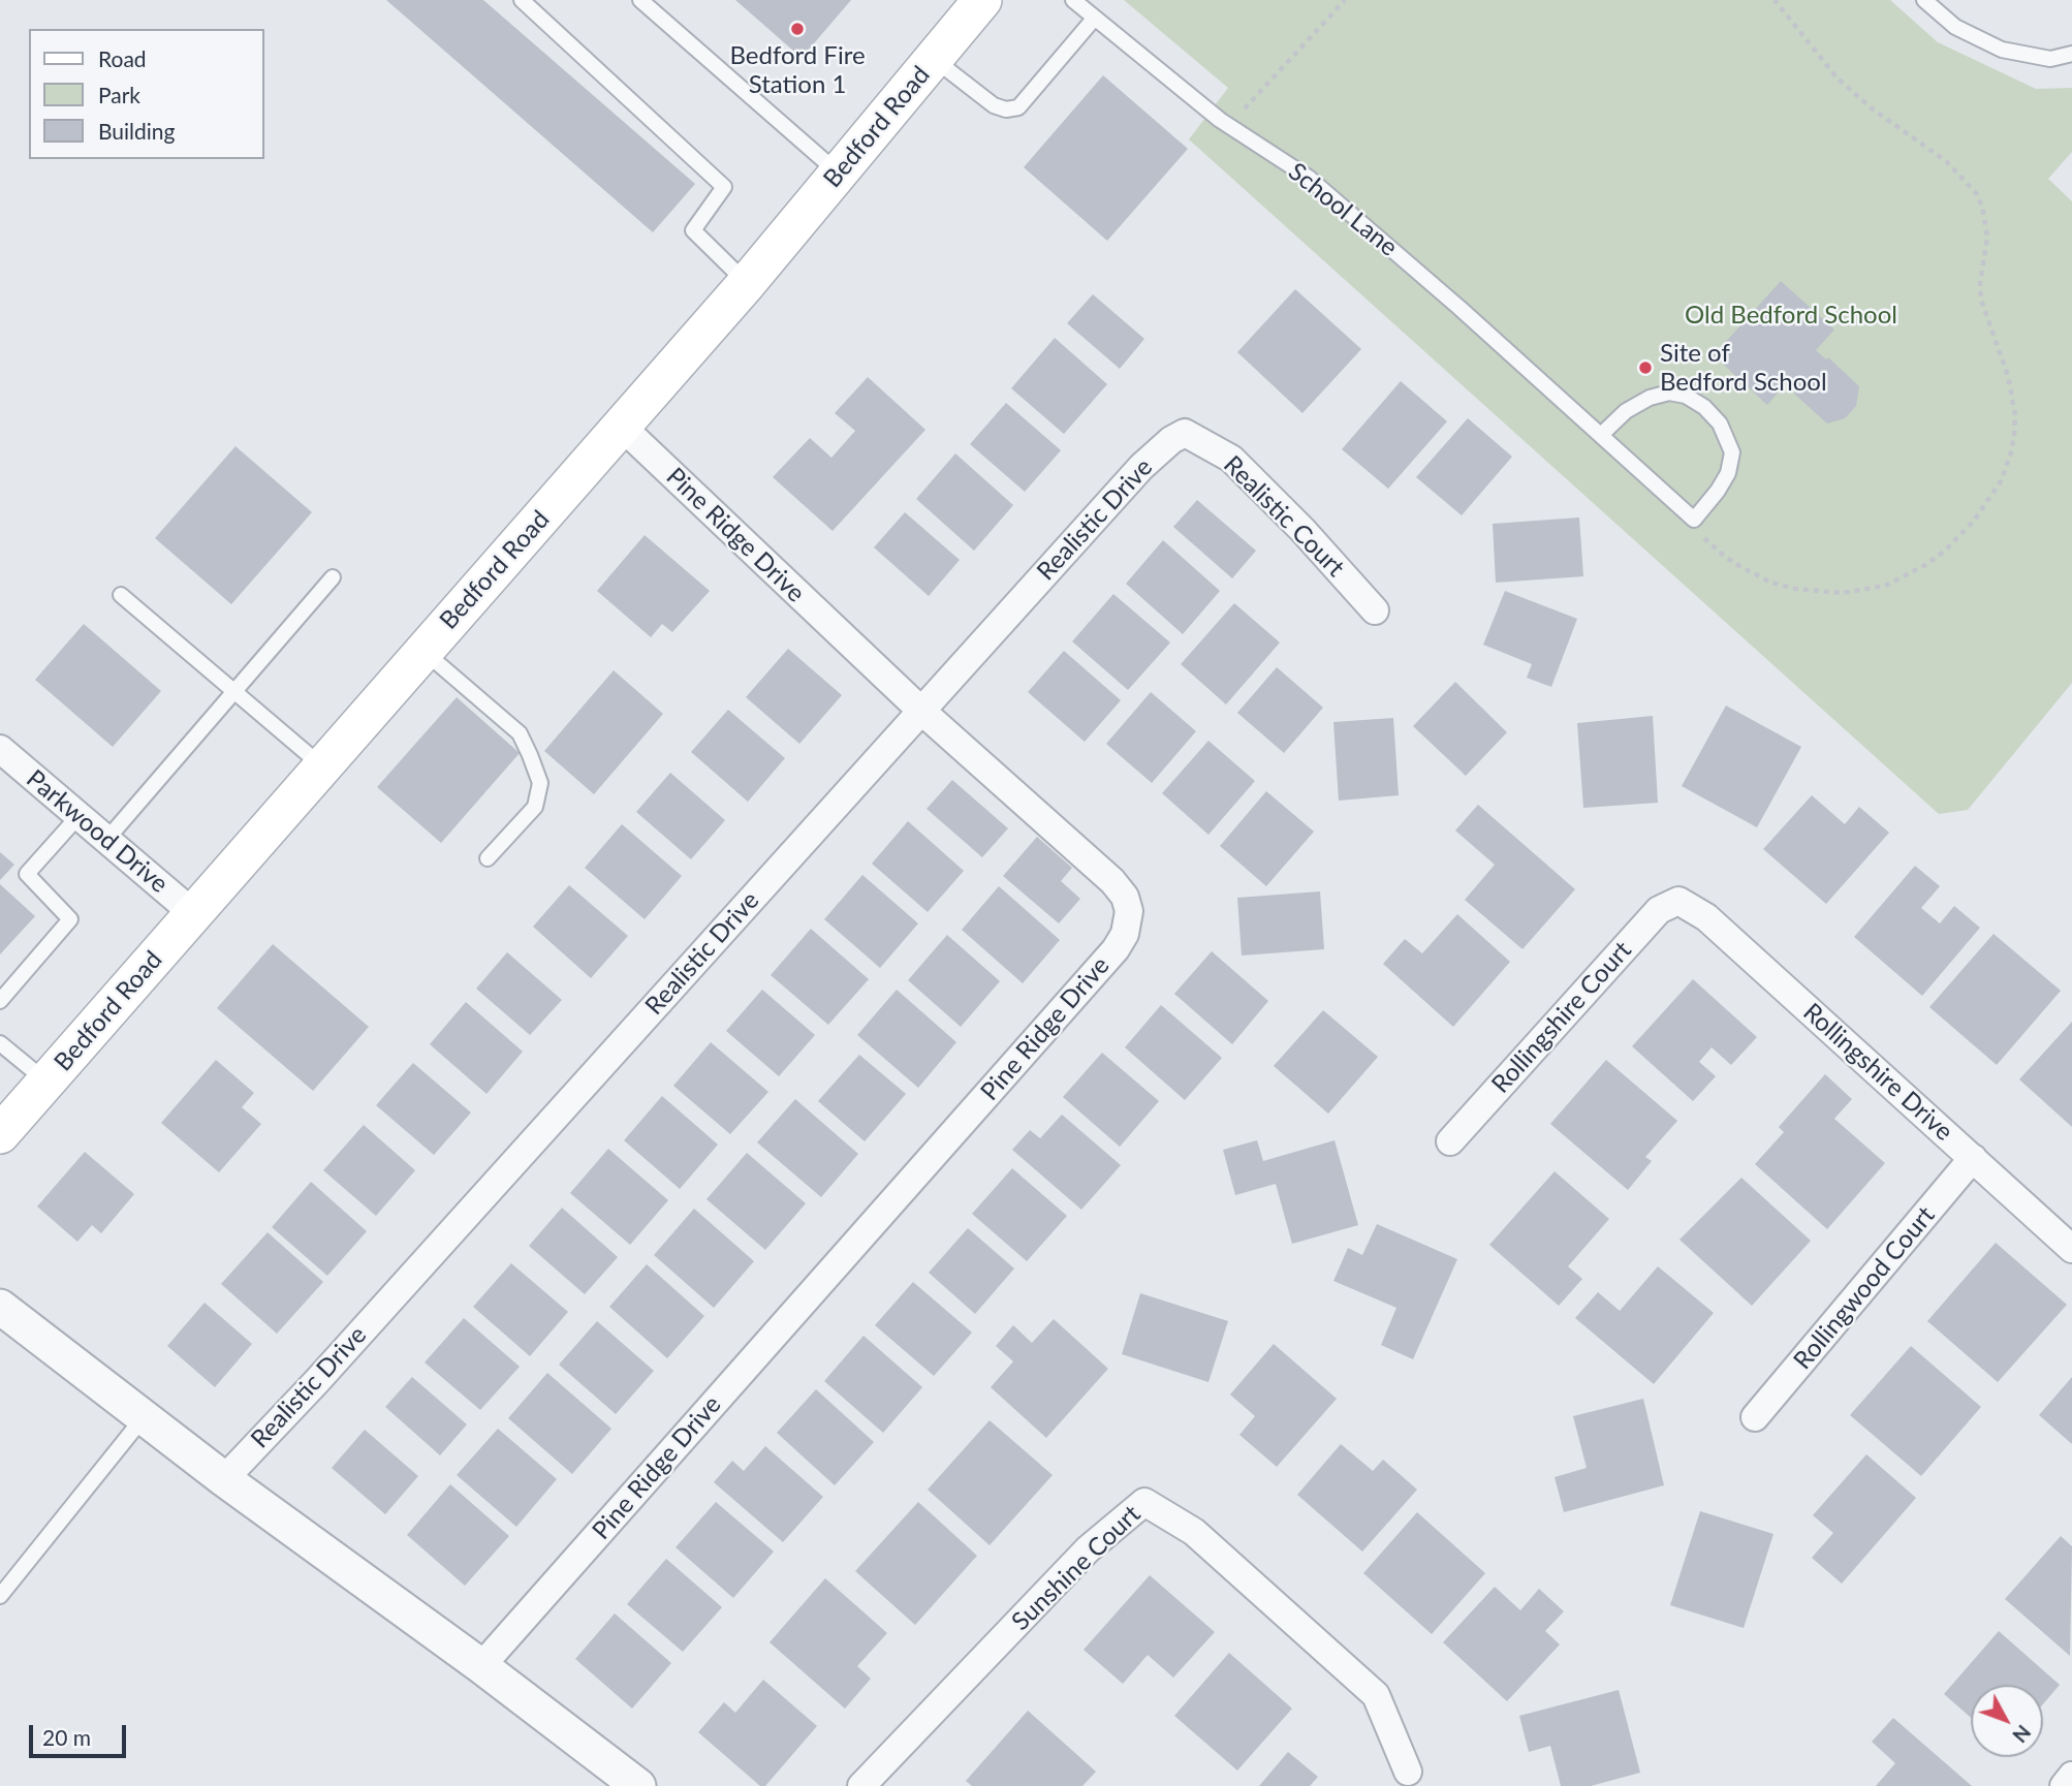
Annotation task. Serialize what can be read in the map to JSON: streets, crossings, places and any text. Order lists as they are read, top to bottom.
{
  "streets": {
    "main road": ["Bedford Road"],
    "street": [
      "Realistic Court",
      "Realistic Drive",
      "Pine Ridge Drive",
      "Parkwood Drive",
      "Rollingshire Court",
      "Rollingshire Drive",
      "Rollingwood Court",
      "Sunshine Court"
    ],
    "lane": ["School Lane"]
  },
  "crossings": [
    ["Bedford Road", "Pine Ridge Drive"],
    ["Bedford Road", "Parkwood Drive"],
    ["Realistic Court", "Realistic Drive"],
    ["Realistic Drive", "Pine Ridge Drive"],
    ["Rollingshire Court", "Rollingshire Drive"],
    ["Rollingshire Drive", "Rollingwood Court"]
  ],
  "parks": ["Old Bedford School"],
  "places": ["Bedford Fire Station 1", "Site of Bedford School"],
  "legend": ["Road", "Park", "Building"],
  "scale_bar": "20 m",
  "north": "bottom right"
}
